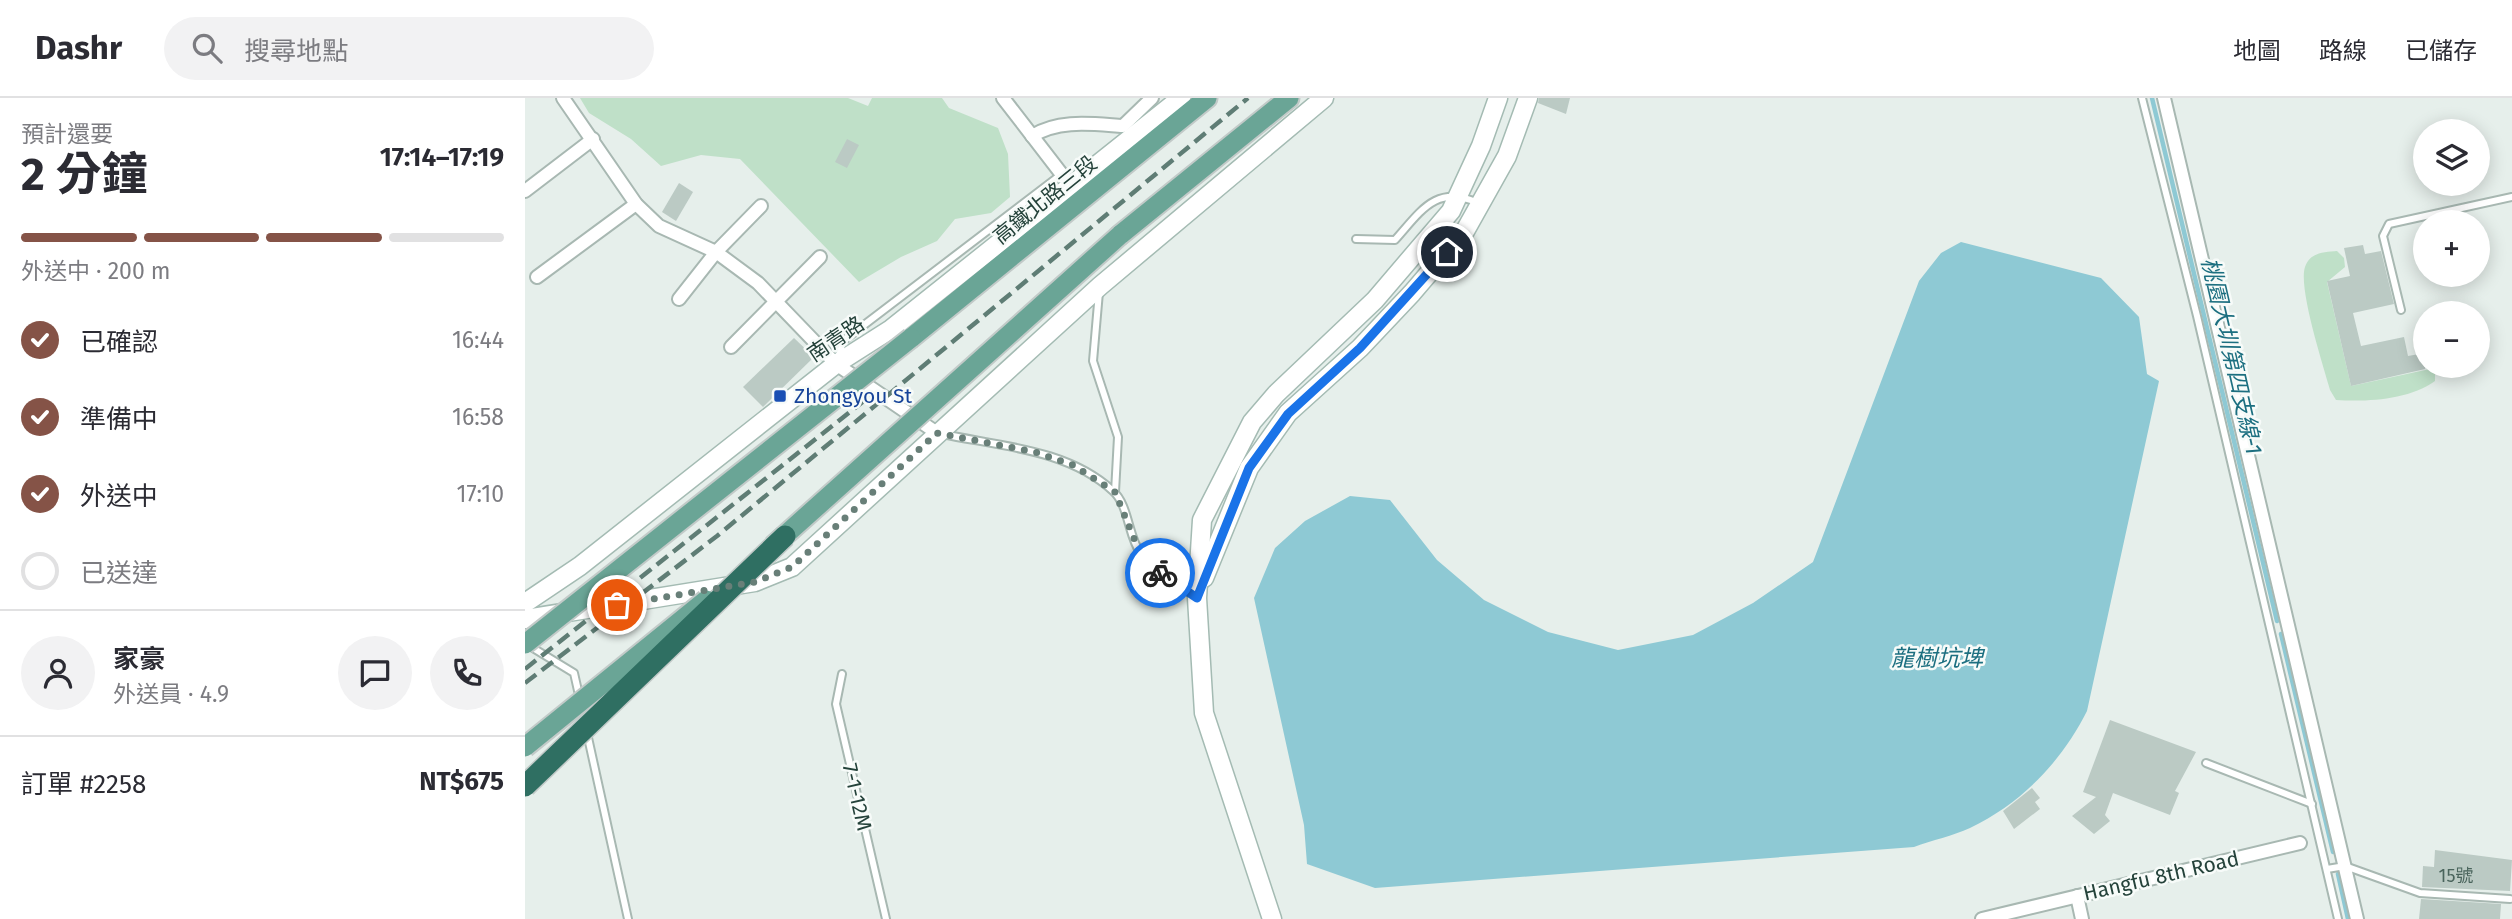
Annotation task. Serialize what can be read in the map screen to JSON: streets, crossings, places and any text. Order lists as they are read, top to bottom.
{
  "streets": {
    "main road": ["高鐵北路三段", "南青路"],
    "street": ["Hangfu 8th Road"],
    "lane": ["7-1-12M"]
  },
  "crossings": [
    ["高鐵北路三段", "南青路"]
  ],
  "water": ["桃園大圳第四支線-1", "龍樹坑埤"],
  "places": {
    "transit": ["Zhongyou St"]
  },
  "house_numbers": ["15號"],
  "page": {
    "header": "Dashr",
    "search": "搜尋地點",
    "nav": ["地圖", "路線", "已儲存"],
    "heading": ["2 分鐘", "預計還要", "17:14–17:19"],
    "panel": [
      "家豪",
      "外送員 · 4.9",
      "訂單 #2258",
      "NT$675"
    ],
    "map_buttons": ["+", "−"],
    "bar": "外送中 · 200 m",
    "list": [
      ["已確認", "16:44"],
      ["準備中", "16:58"],
      ["外送中", "17:10"],
      "已送達"
    ]
  }
}
